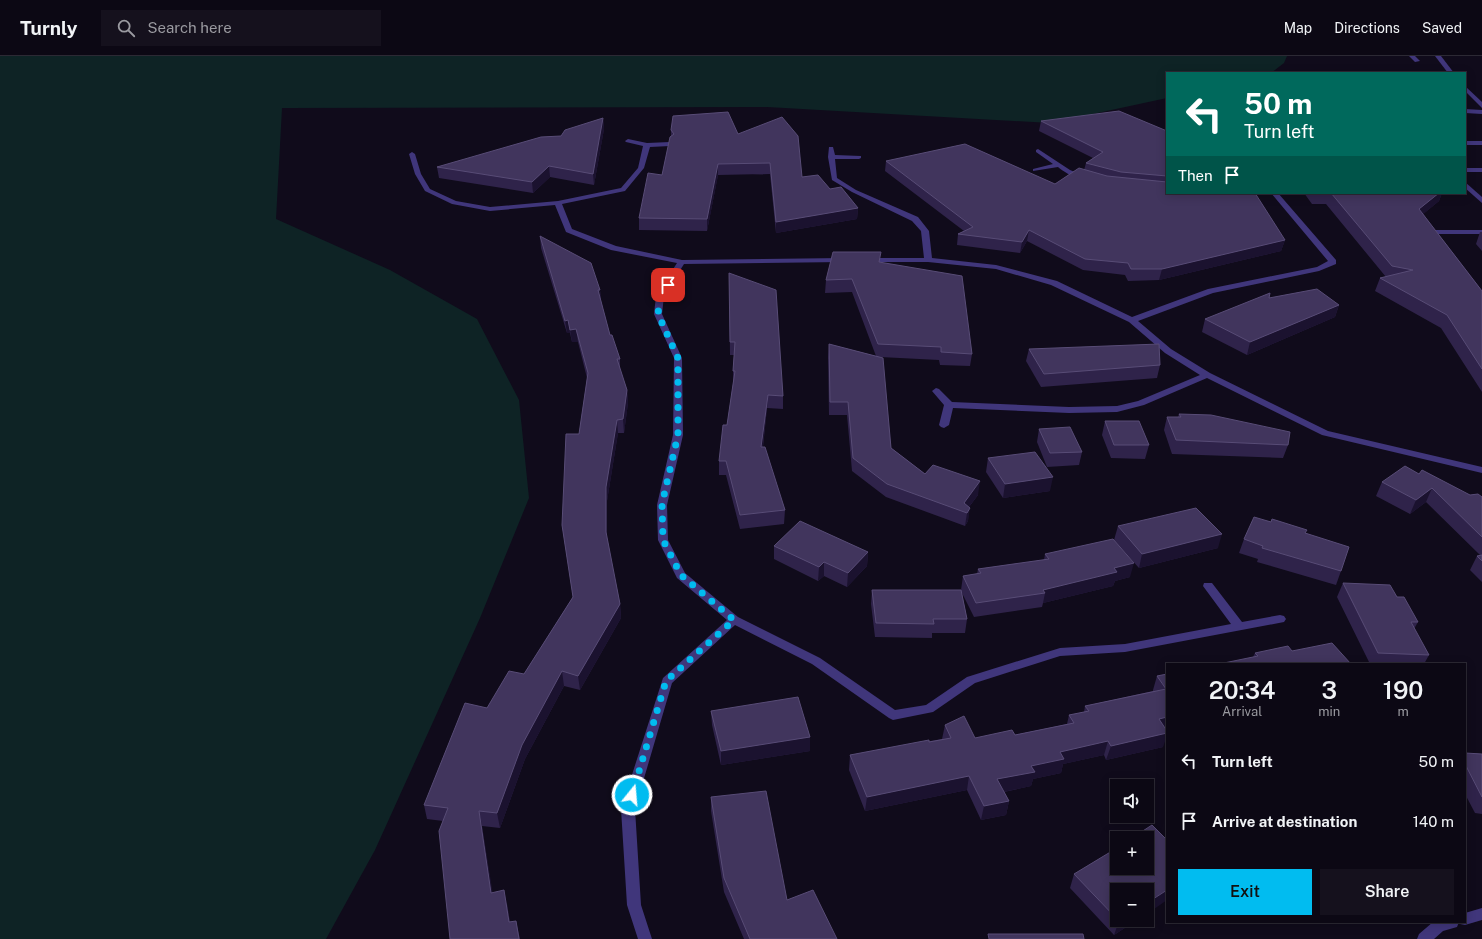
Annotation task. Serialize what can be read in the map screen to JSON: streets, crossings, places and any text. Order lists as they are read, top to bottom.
{
  "page": {
    "header": "Turnly",
    "search": "Search here",
    "nav": ["Map", "Directions", "Saved"],
    "turn": ["50 m", "Turn left"],
    "then": "Then",
    "eta": [
      "20:34",
      "Arrival",
      "3",
      "min",
      "190",
      "m"
    ],
    "list": [
      {
        "name": "Turn left",
        "value": "50 m"
      },
      {
        "name": "Arrive at destination",
        "value": "140 m"
      }
    ],
    "map_buttons": ["+", "−"],
    "buttons": ["Exit", "Share"]
  }
}
